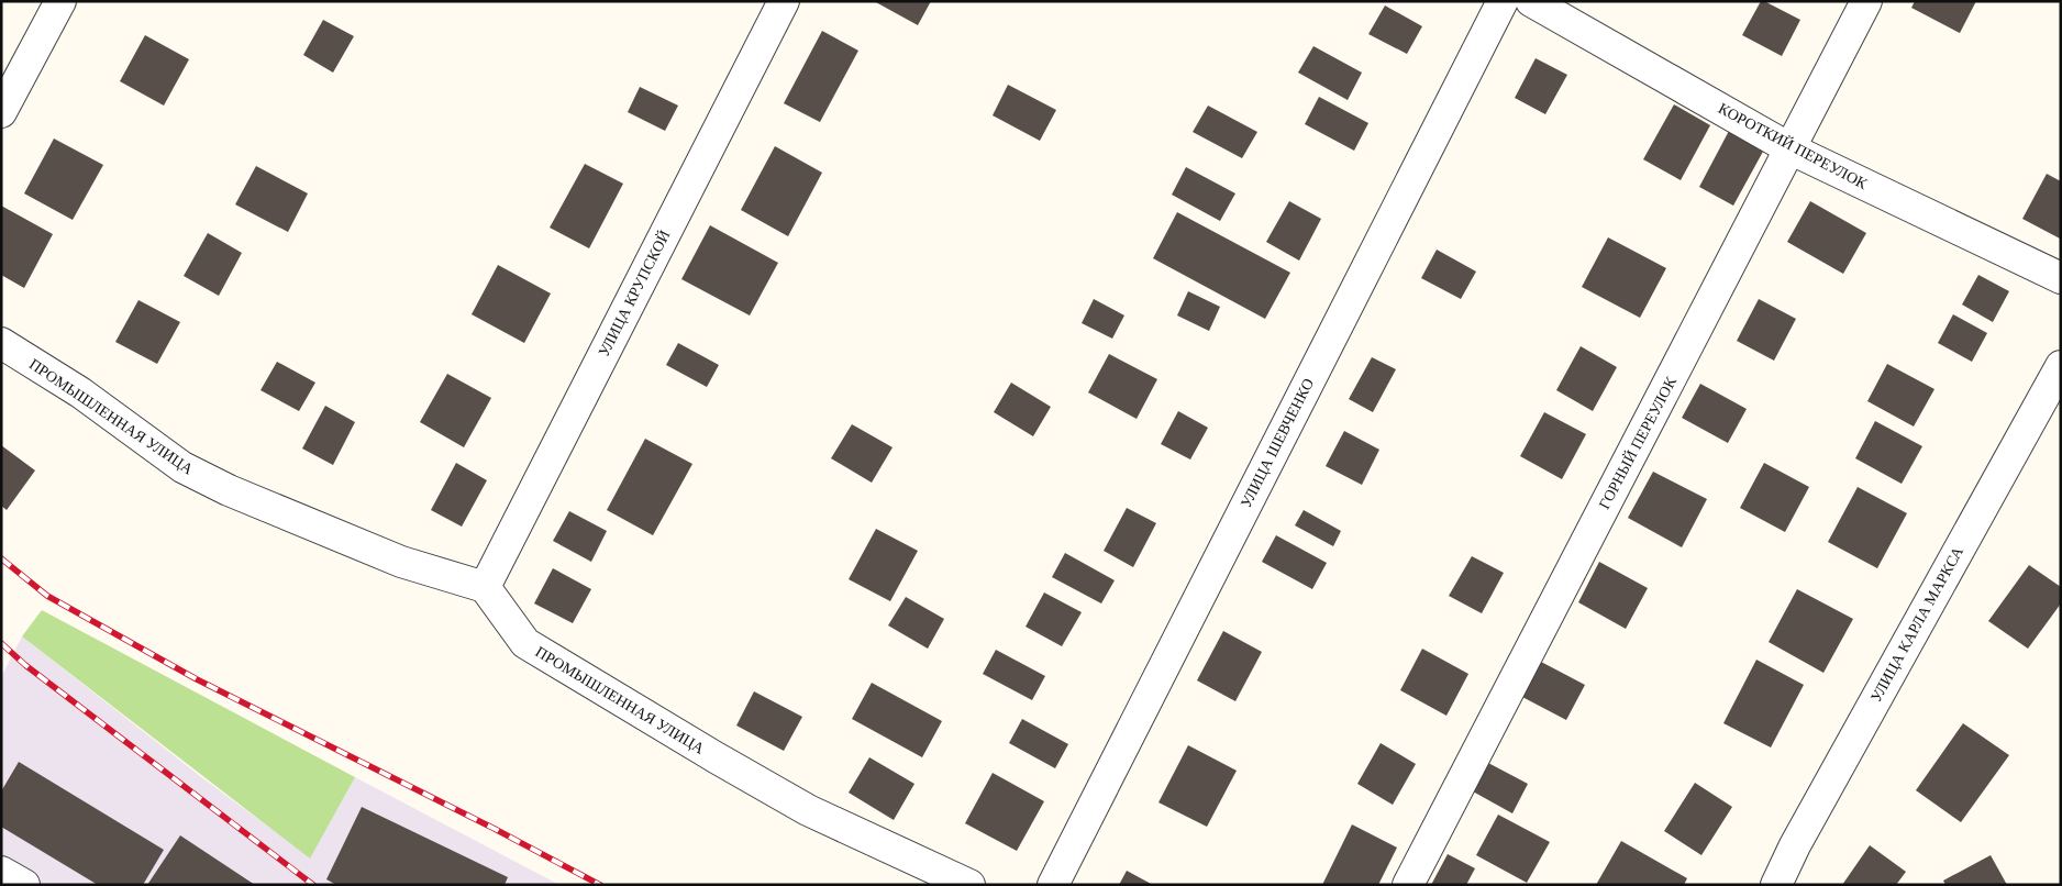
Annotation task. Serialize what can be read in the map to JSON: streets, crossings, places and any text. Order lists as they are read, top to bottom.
{
  "streets": {
    "street": [
      "КОРОТКИЙ ПЕРЕУЛОК",
      "УЛИЦА КРУПСКОЙ",
      "ПРОМЫШЛЕННАЯ УЛИЦА",
      "УЛИЦА ШЕВЧЕНКО",
      "ГОРНЫЙ ПЕРЕУЛОК",
      "УЛИЦА КАРЛА МАРКСА"
    ]
  },
  "crossings": [
    ["КОРОТКИЙ ПЕРЕУЛОК", "ГОРНЫЙ ПЕРЕУЛОК"],
    ["УЛИЦА КРУПСКОЙ", "ПРОМЫШЛЕННАЯ УЛИЦА"]
  ]
}
